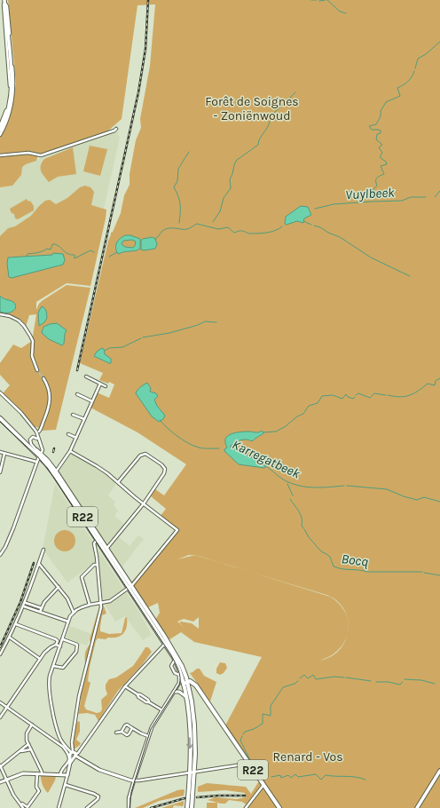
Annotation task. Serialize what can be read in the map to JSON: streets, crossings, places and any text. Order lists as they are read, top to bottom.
{
  "streets": {
    "main road": ["R22"]
  },
  "water": ["Vuylbeek", "Karregatbeek", "Bocq"],
  "parks": ["Forêt de Soignes - Zoniënwoud", "Renard - Vos"]
}
